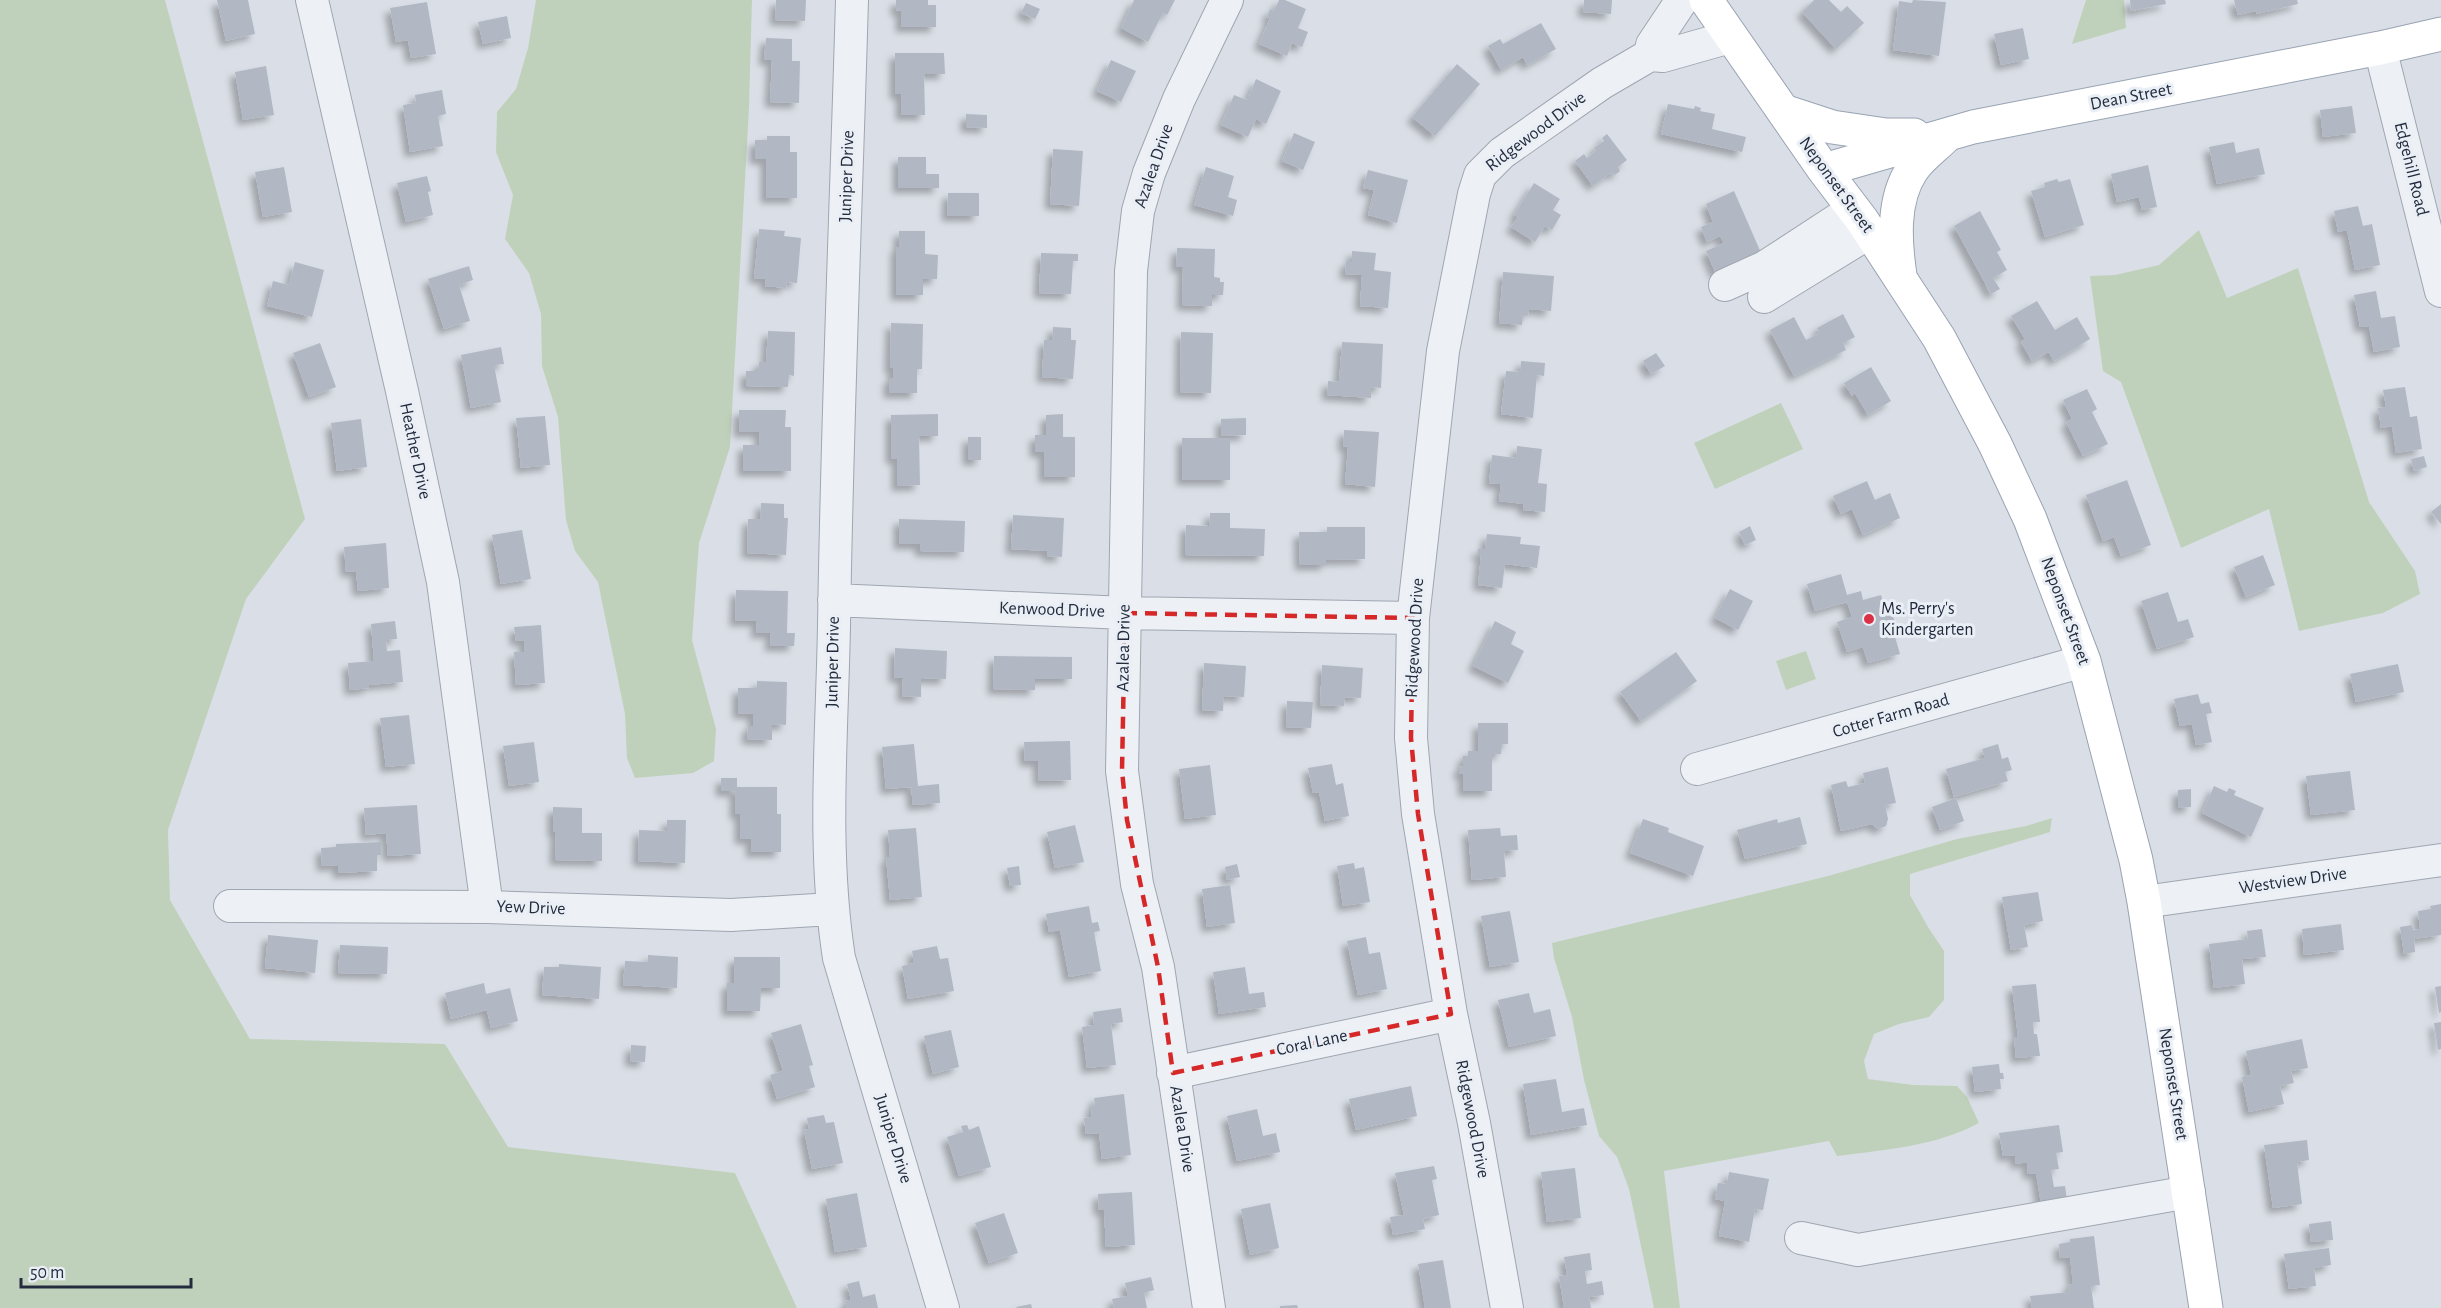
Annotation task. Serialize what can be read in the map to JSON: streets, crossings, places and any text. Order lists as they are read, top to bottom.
{
  "streets": {
    "main road": ["Dean Street", "Neponset Street"],
    "street": [
      "Ridgewood Drive",
      "Azalea Drive",
      "Edgehill Road",
      "Juniper Drive",
      "Heather Drive",
      "Kenwood Drive",
      "Cotter Farm Road",
      "Westview Drive",
      "Yew Drive",
      "Coral Lane"
    ]
  },
  "crossings": [
    ["Dean Street", "Edgehill Road"],
    ["Dean Street", "Neponset Street"],
    ["Ridgewood Drive", "Neponset Street"],
    ["Ridgewood Drive", "Kenwood Drive"],
    ["Ridgewood Drive", "Coral Lane"],
    ["Azalea Drive", "Kenwood Drive"],
    ["Azalea Drive", "Coral Lane"],
    ["Juniper Drive", "Kenwood Drive"],
    ["Juniper Drive", "Yew Drive"],
    ["Neponset Street", "Cotter Farm Road"],
    ["Neponset Street", "Westview Drive"],
    ["Heather Drive", "Yew Drive"]
  ],
  "places": ["Ms. Perry's Kindergarten"],
  "scale_bar": "50 m"
}
